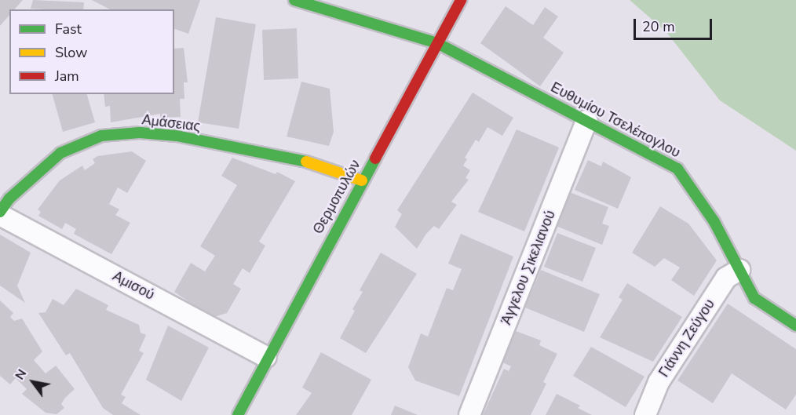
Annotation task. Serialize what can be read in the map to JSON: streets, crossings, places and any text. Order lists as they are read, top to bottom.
{
  "streets": {
    "street": [
      "Ευθυμίου Τσελέπογλου",
      "Αμάσειας",
      "Θερμοπυλών",
      "Άγγελου Σικελιανού",
      "Αμισού",
      "Γιάννη Ζεύγου"
    ]
  },
  "crossings": [
    ["Ευθυμίου Τσελέπογλου", "Θερμοπυλών"],
    ["Ευθυμίου Τσελέπογλου", "Άγγελου Σικελιανού"],
    ["Ευθυμίου Τσελέπογλου", "Γιάννη Ζεύγου"],
    ["Αμάσειας", "Θερμοπυλών"],
    ["Αμάσειας", "Αμισού"],
    ["Θερμοπυλών", "Αμισού"]
  ],
  "legend": ["Fast", "Slow", "Jam"],
  "scale_bar": "20 m",
  "north": "top left"
}
